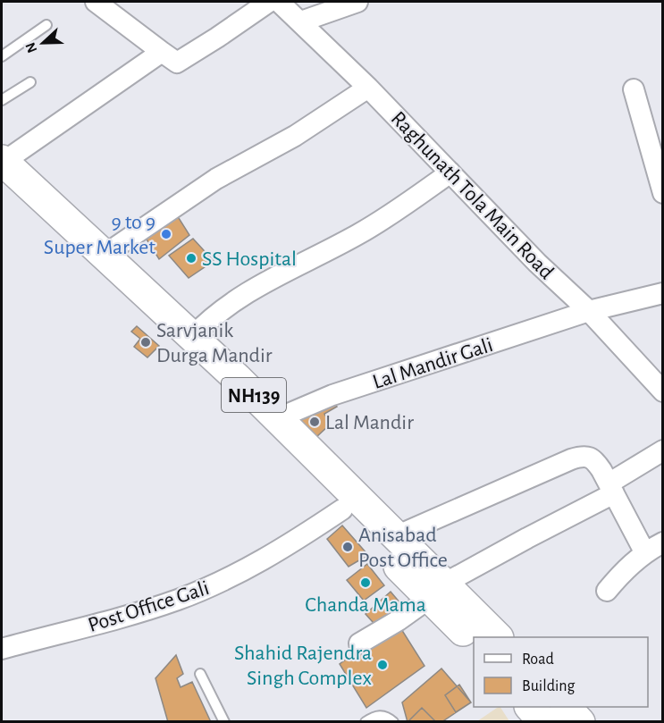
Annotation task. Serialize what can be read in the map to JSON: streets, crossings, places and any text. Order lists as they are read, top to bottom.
{
  "streets": {
    "highway": ["NH139"],
    "street": ["Raghunath Tola Main Road", "Lal Mandir Gali", "Post Office Gali"]
  },
  "crossings": [
    ["Raghunath Tola Main Road", "Lal Mandir Gali"],
    ["Lal Mandir Gali", "NH139"],
    ["NH139", "Post Office Gali"]
  ],
  "places": [
    "9 to 9 Super Market",
    "SS Hospital",
    "Sarvjanik Durga Mandir",
    "Lal Mandir",
    "Anisabad Post Office",
    "Chanda Mama",
    "Shahid Rajendra Singh Complex"
  ],
  "legend": ["Road", "Building"],
  "north": "left"
}
